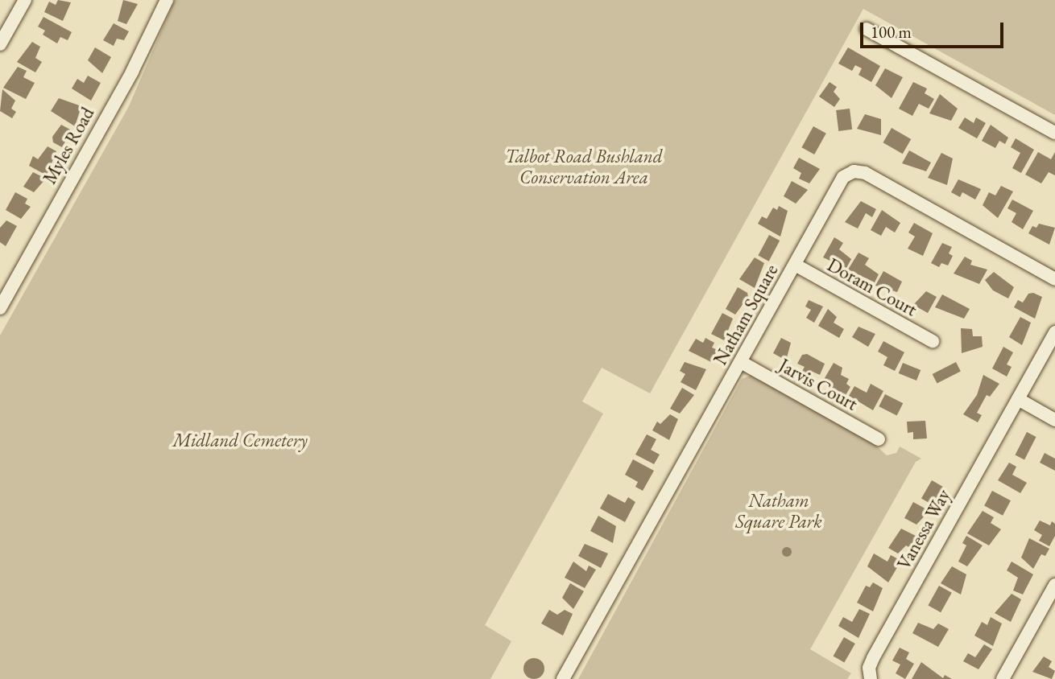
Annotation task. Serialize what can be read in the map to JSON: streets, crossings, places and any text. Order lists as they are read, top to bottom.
{
  "streets": {
    "street": [
      "Myles Road",
      "Doram Court",
      "Natham Square",
      "Jarvis Court",
      "Vanessa Way"
    ]
  },
  "crossings": [
    ["Doram Court", "Natham Square"],
    ["Natham Square", "Jarvis Court"]
  ],
  "parks": ["Talbot Road Bushland Conservation Area", "Midland Cemetery", "Natham Square Park"],
  "scale_bar": "100 m"
}
